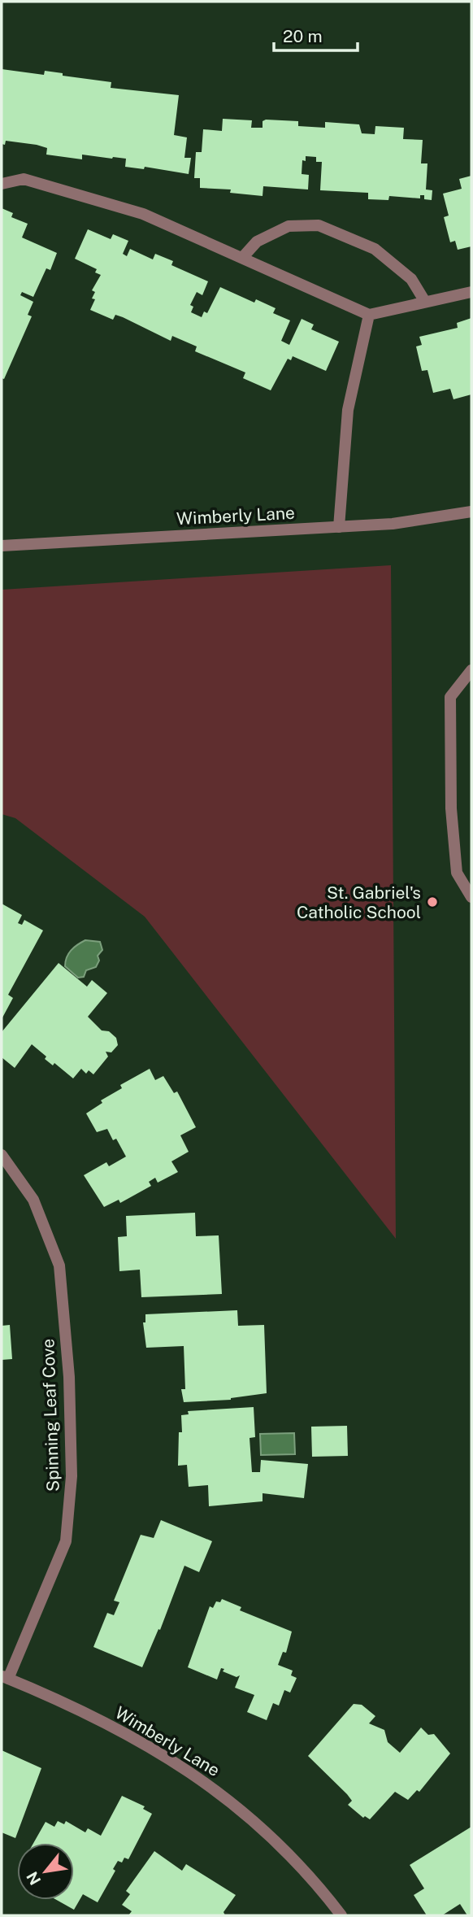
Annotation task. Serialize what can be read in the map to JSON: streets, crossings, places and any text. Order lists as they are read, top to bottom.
{
  "streets": {
    "street": ["Wimberly Lane", "Spinning Leaf Cove"]
  },
  "crossings": [
    ["Wimberly Lane", "Spinning Leaf Cove"]
  ],
  "places": ["St. Gabriel's Catholic School"],
  "scale_bar": "20 m",
  "north": "bottom left"
}
